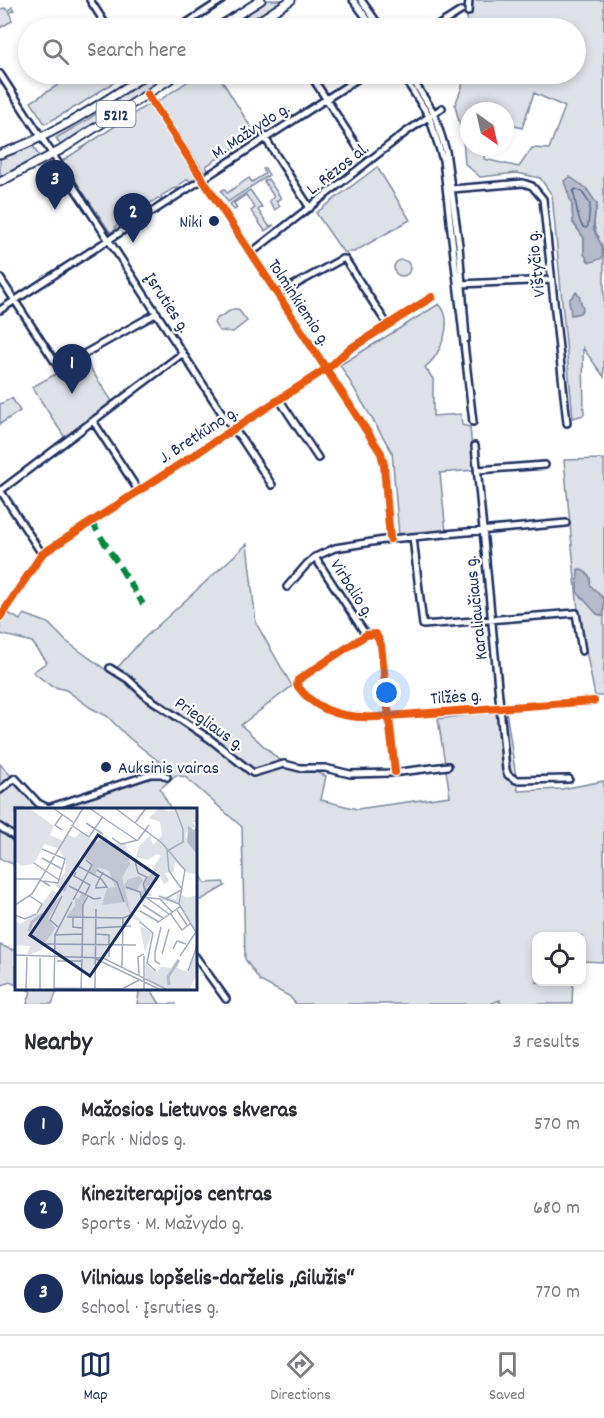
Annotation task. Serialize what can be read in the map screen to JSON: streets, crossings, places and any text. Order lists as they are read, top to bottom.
{
  "streets": {
    "main road": ["5212"],
    "street": [
      "M. Mažvydo g.",
      "L. Rėzos al.",
      "Vištyčio g.",
      "Įsruties g.",
      "Tolminkiemio g.",
      "J. Bretkūno g.",
      "Virbalio g.",
      "Karaliaučiaus g.",
      "Tilžės g.",
      "Priegliaus g."
    ]
  },
  "crossings": [
    ["5212", "Įsruties g."],
    ["5212", "Tolminkiemio g."],
    ["M. Mažvydo g.", "Įsruties g."],
    ["M. Mažvydo g.", "Tolminkiemio g."],
    ["L. Rėzos al.", "Tolminkiemio g."],
    ["Įsruties g.", "J. Bretkūno g."],
    ["Tolminkiemio g.", "J. Bretkūno g."],
    ["Virbalio g.", "Tilžės g."],
    ["Karaliaučiaus g.", "Tilžės g."]
  ],
  "places": ["Niki", "Auksinis vairas"],
  "north": "bottom right",
  "page": {
    "search": "Search here",
    "pins": ["3", "2", "1"],
    "heading": ["Nearby", "3 results"],
    "list": [
      {
        "mark": "1",
        "name": "Mažosios Lietuvos skveras",
        "note": "Park · Nidos g.",
        "value": "570 m"
      },
      {
        "mark": "2",
        "name": "Kineziterapijos centras",
        "note": "Sports · M. Mažvydo g.",
        "value": "680 m"
      },
      {
        "mark": "3",
        "name": "Vilniaus lopšelis-darželis „Gilužis“",
        "note": "School · Įsruties g.",
        "value": "770 m"
      }
    ],
    "nav": ["Map", "Directions", "Saved"]
  }
}
